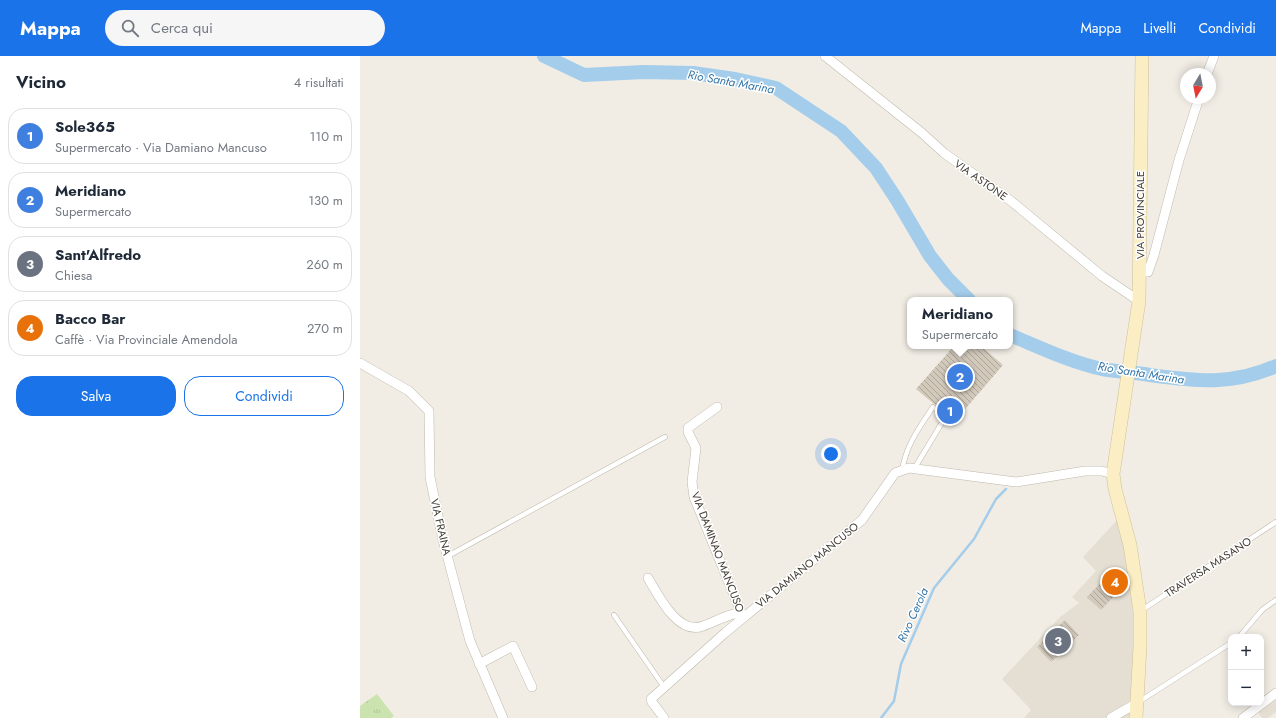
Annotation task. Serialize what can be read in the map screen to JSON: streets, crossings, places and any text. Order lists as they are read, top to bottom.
{
  "streets": {
    "main road": ["VIA PROVINCIALE"],
    "street": [
      "VIA ASTONE",
      "VIA FRAINA",
      "VIA DAMINAO MANCUSO",
      "VIA DAMIANO MANCUSO"
    ],
    "lane": ["TRAVERSA MASANO"]
  },
  "crossings": [
    ["VIA ASTONE", "VIA PROVINCIALE"],
    ["VIA PROVINCIALE", "TRAVERSA MASANO"],
    ["VIA DAMINAO MANCUSO", "VIA DAMIANO MANCUSO"]
  ],
  "water": ["Rio Santa Marina", "Rivo Cerola"],
  "north": "bottom",
  "page": {
    "header": "Mappa",
    "search": "Cerca qui",
    "nav": ["Mappa", "Livelli", "Condividi"],
    "heading": ["Vicino", "4 risultati"],
    "list": [
      {
        "mark": "1",
        "name": "Sole365",
        "note": "Supermercato · Via Damiano Mancuso",
        "value": "110 m"
      },
      {
        "mark": "2",
        "name": "Meridiano",
        "note": "Supermercato",
        "value": "130 m"
      },
      {
        "mark": "3",
        "name": "Sant'Alfredo",
        "note": "Chiesa",
        "value": "260 m"
      },
      {
        "mark": "4",
        "name": "Bacco Bar",
        "note": "Caffè · Via Provinciale Amendola",
        "value": "270 m"
      }
    ],
    "popup": ["Meridiano", "Supermercato"],
    "pins": [
      "2",
      "1",
      "4",
      "3"
    ],
    "buttons": ["Salva", "Condividi"],
    "map_buttons": ["+", "−"]
  }
}
